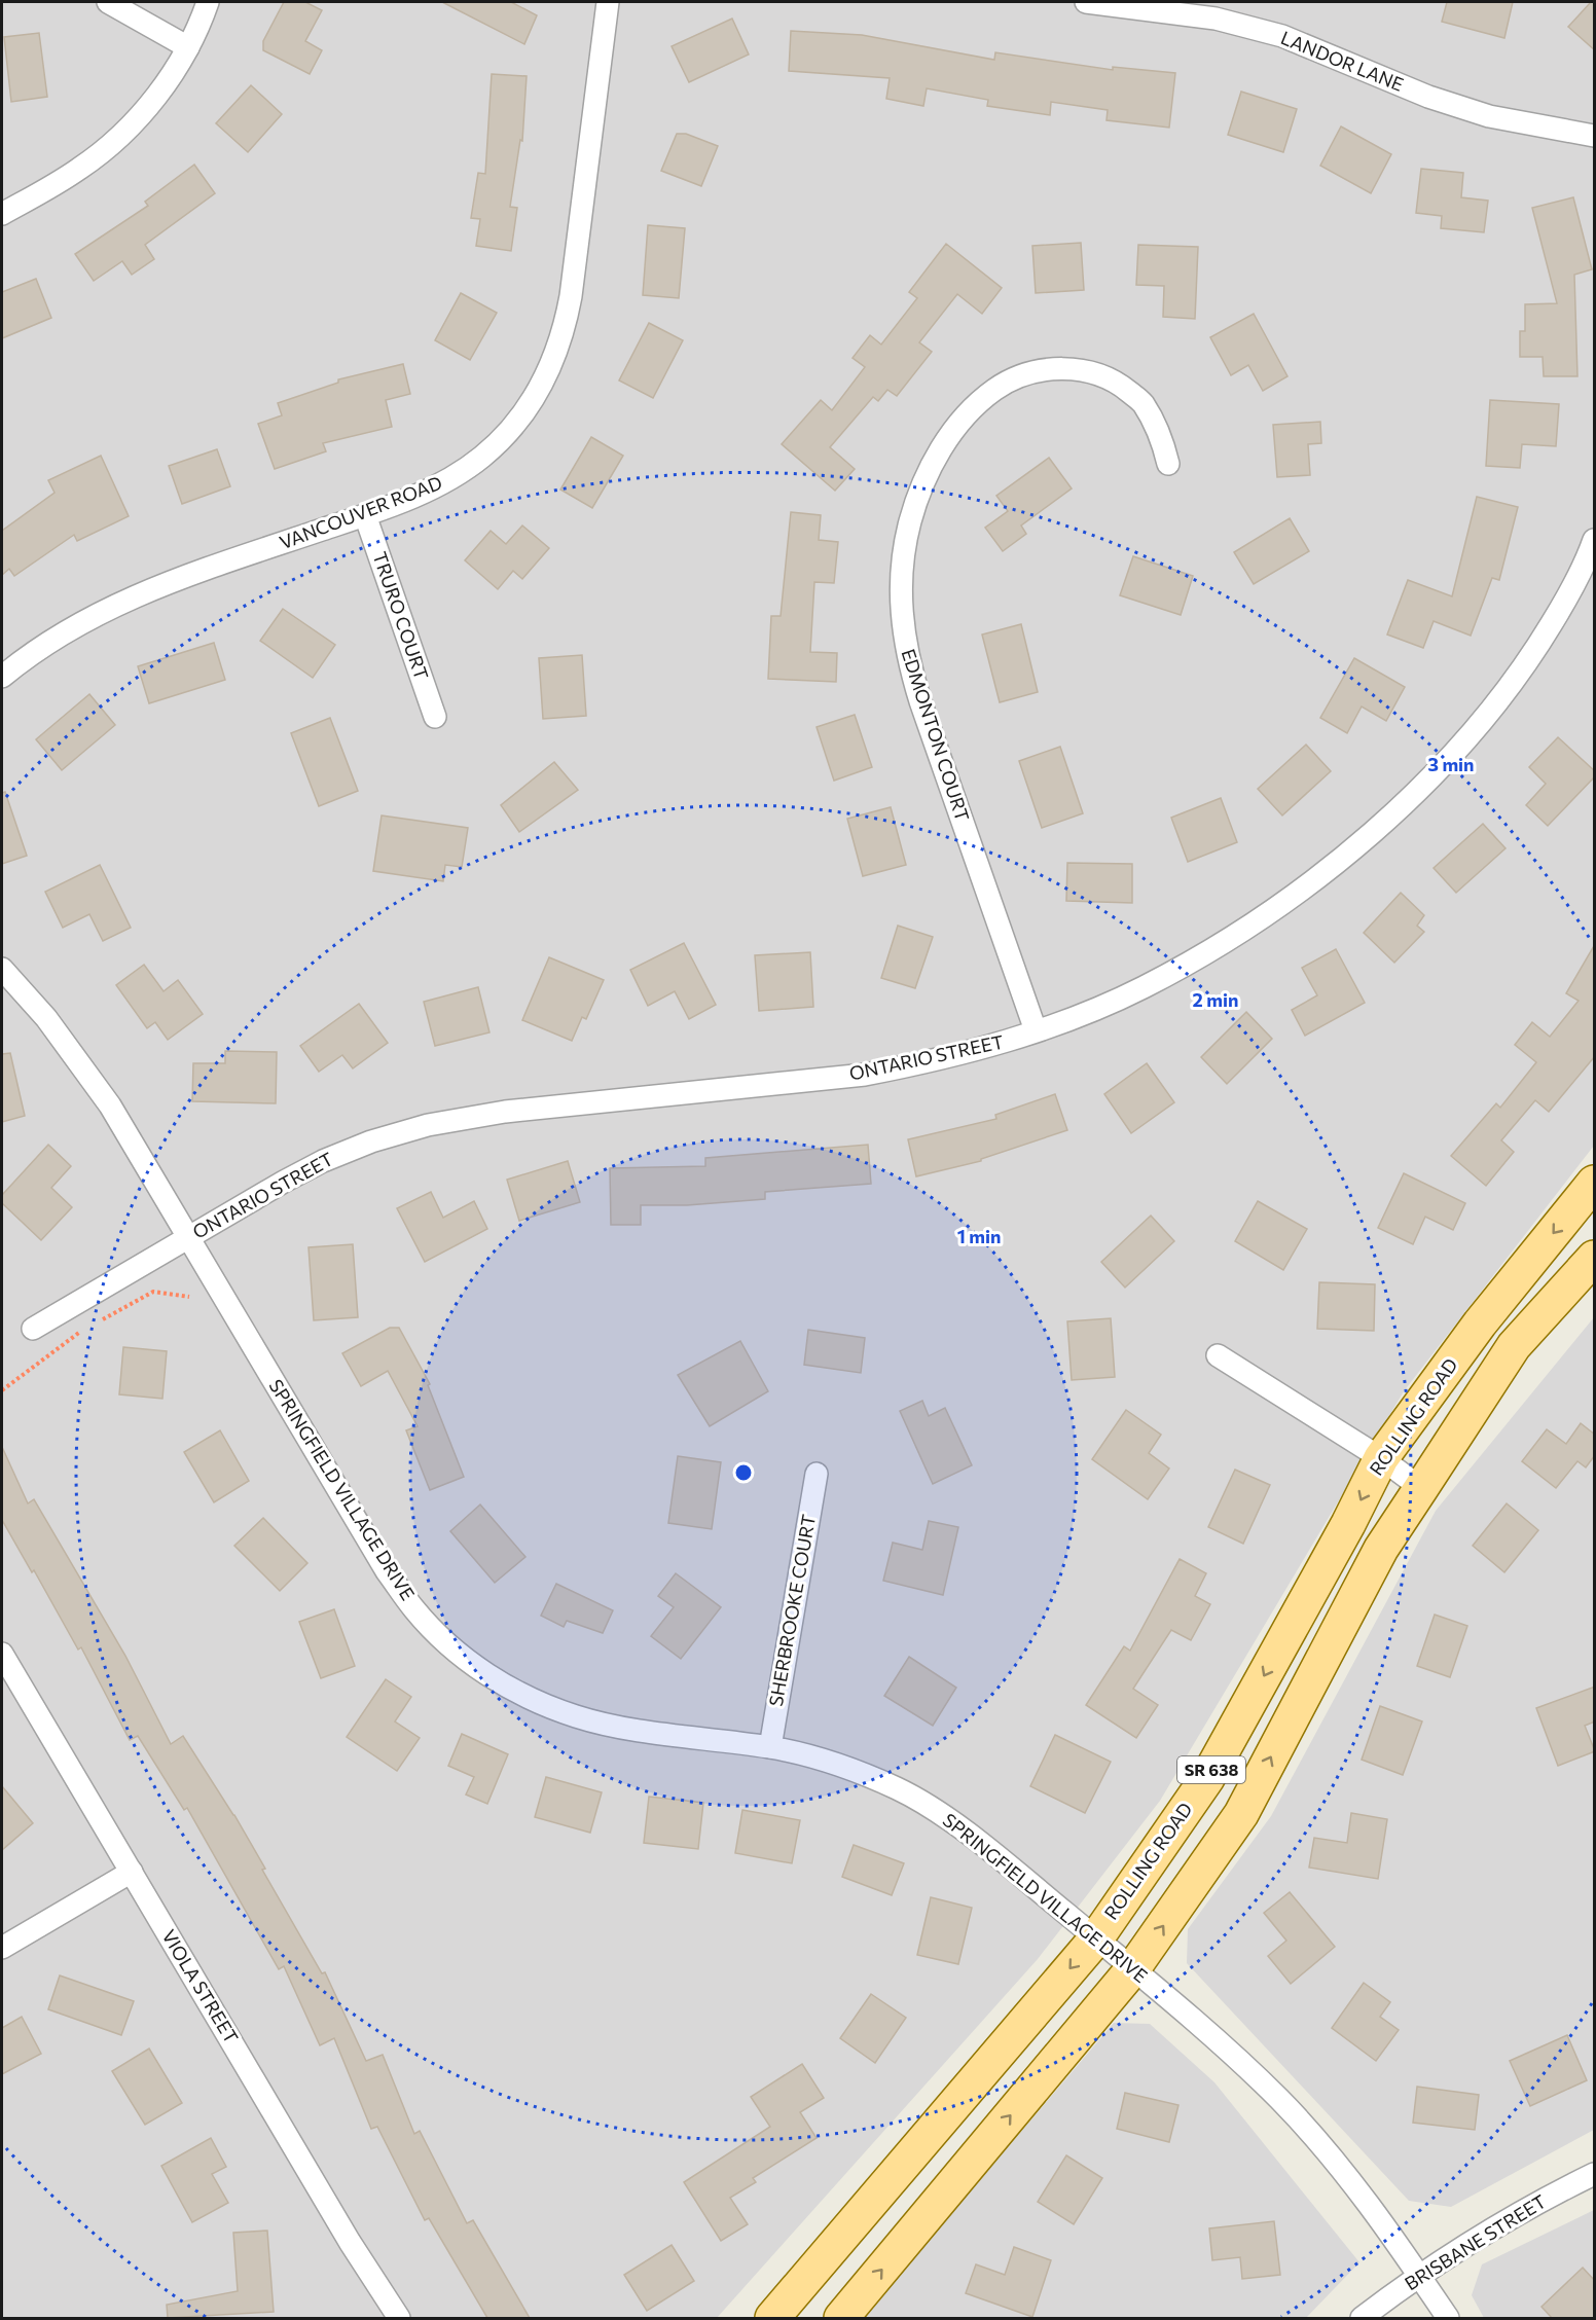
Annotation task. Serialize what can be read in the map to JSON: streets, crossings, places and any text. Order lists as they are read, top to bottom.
{
  "streets": {
    "main road": ["ROLLING ROAD", "SR 638"],
    "street": [
      "LANDOR LANE",
      "VANCOUVER ROAD",
      "TRURO COURT",
      "EDMONTON COURT",
      "ONTARIO STREET",
      "SPRINGFIELD VILLAGE DRIVE",
      "SHERBROOKE COURT",
      "VIOLA STREET",
      "BRISBANE STREET"
    ]
  },
  "crossings": [
    ["VANCOUVER ROAD", "TRURO COURT"],
    ["EDMONTON COURT", "ONTARIO STREET"],
    ["ONTARIO STREET", "SPRINGFIELD VILLAGE DRIVE"],
    ["ROLLING ROAD", "SPRINGFIELD VILLAGE DRIVE"],
    ["SPRINGFIELD VILLAGE DRIVE", "SHERBROOKE COURT"],
    ["SPRINGFIELD VILLAGE DRIVE", "SR 638"],
    ["SPRINGFIELD VILLAGE DRIVE", "BRISBANE STREET"]
  ],
  "rings": ["3 min", "2 min", "1 min"]
}
